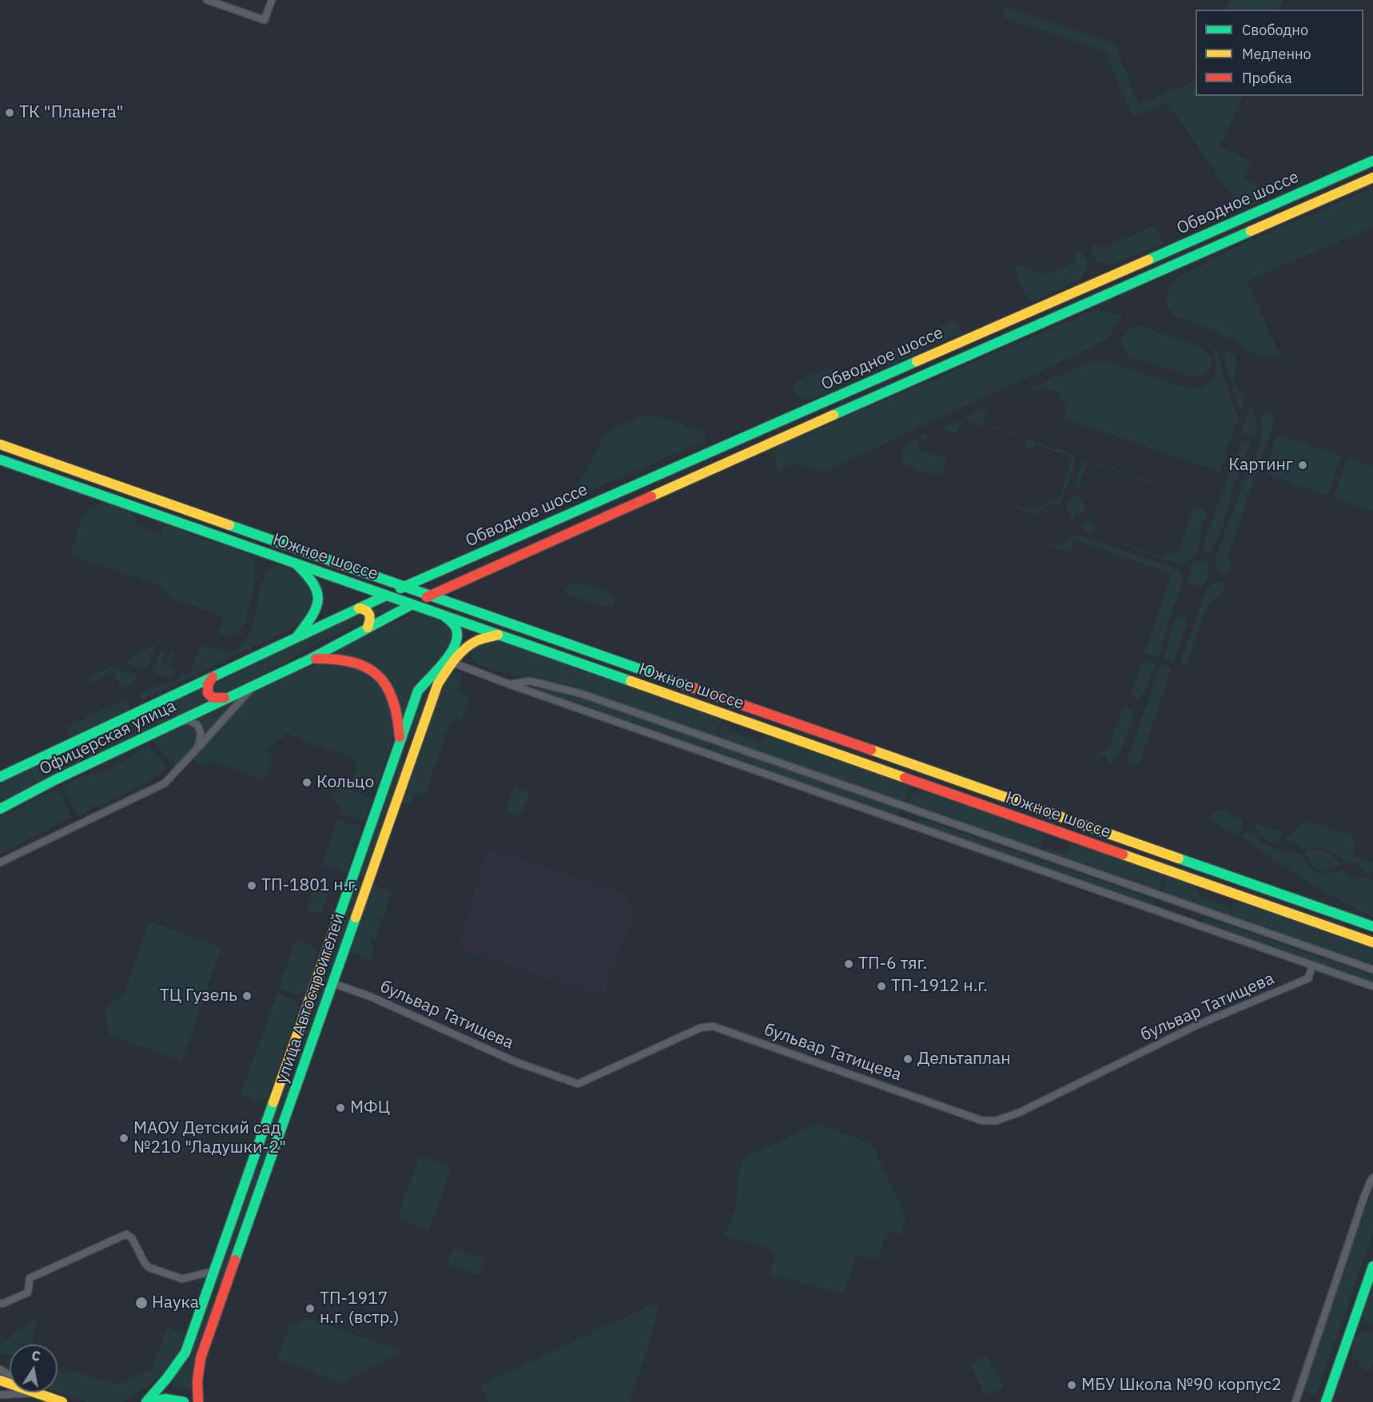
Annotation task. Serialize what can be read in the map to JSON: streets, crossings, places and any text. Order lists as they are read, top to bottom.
{
  "streets": {
    "main road": [
      "Обводное шоссе",
      "Южное шоссе",
      "Офицерская улица",
      "улица Автостроителей"
    ],
    "street": ["бульвар Татищева"]
  },
  "crossings": [
    ["Обводное шоссе", "Южное шоссе"],
    ["Обводное шоссе", "Офицерская улица"],
    ["Южное шоссе", "Офицерская улица"],
    ["Южное шоссе", "улица Автостроителей"],
    ["Офицерская улица", "улица Автостроителей"],
    ["улица Автостроителей", "бульвар Татищева"]
  ],
  "places": [
    "ТК \"Планета\"",
    "Картинг",
    "Кольцо",
    "ТП-1801 н.г.",
    "ТП-6 тяг.",
    "ТП-1912 н.г.",
    "ТЦ Гузель",
    "Дельтаплан",
    "МФЦ",
    "МАОУ Детский сад №210 \"Ладушки-2\"",
    "Наука",
    "ТП-1917 н.г. (встр.)",
    "МБУ Школа №90 корпус2"
  ],
  "legend": ["Свободно", "Медленно", "Пробка"],
  "north": "top"
}
